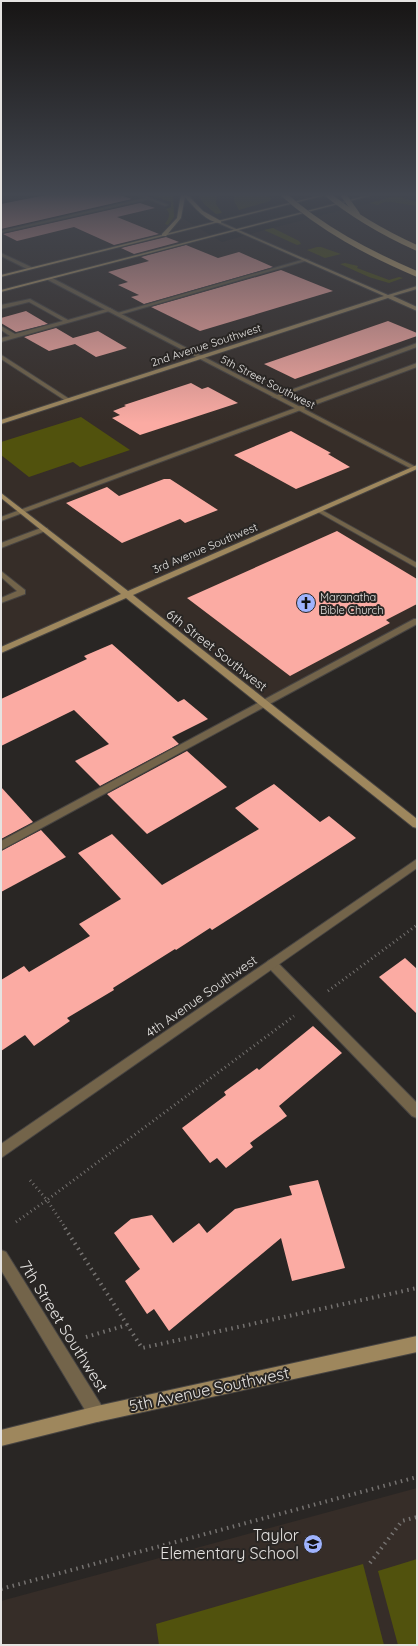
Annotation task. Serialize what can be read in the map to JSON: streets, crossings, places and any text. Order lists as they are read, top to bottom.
{
  "streets": {
    "main road": [
      "2nd Avenue Southwest",
      "3rd Avenue Southwest",
      "6th Street Southwest",
      "5th Avenue Southwest"
    ],
    "street": ["5th Street Southwest", "4th Avenue Southwest", "7th Street Southwest"]
  },
  "crossings": [
    ["2nd Avenue Southwest", "5th Street Southwest"],
    ["5th Street Southwest", "3rd Avenue Southwest"],
    ["3rd Avenue Southwest", "6th Street Southwest"],
    ["7th Street Southwest", "5th Avenue Southwest"]
  ],
  "places": {
    "church": ["Maranatha Bible Church"],
    "school or university": ["Taylor Elementary School"]
  }
}
